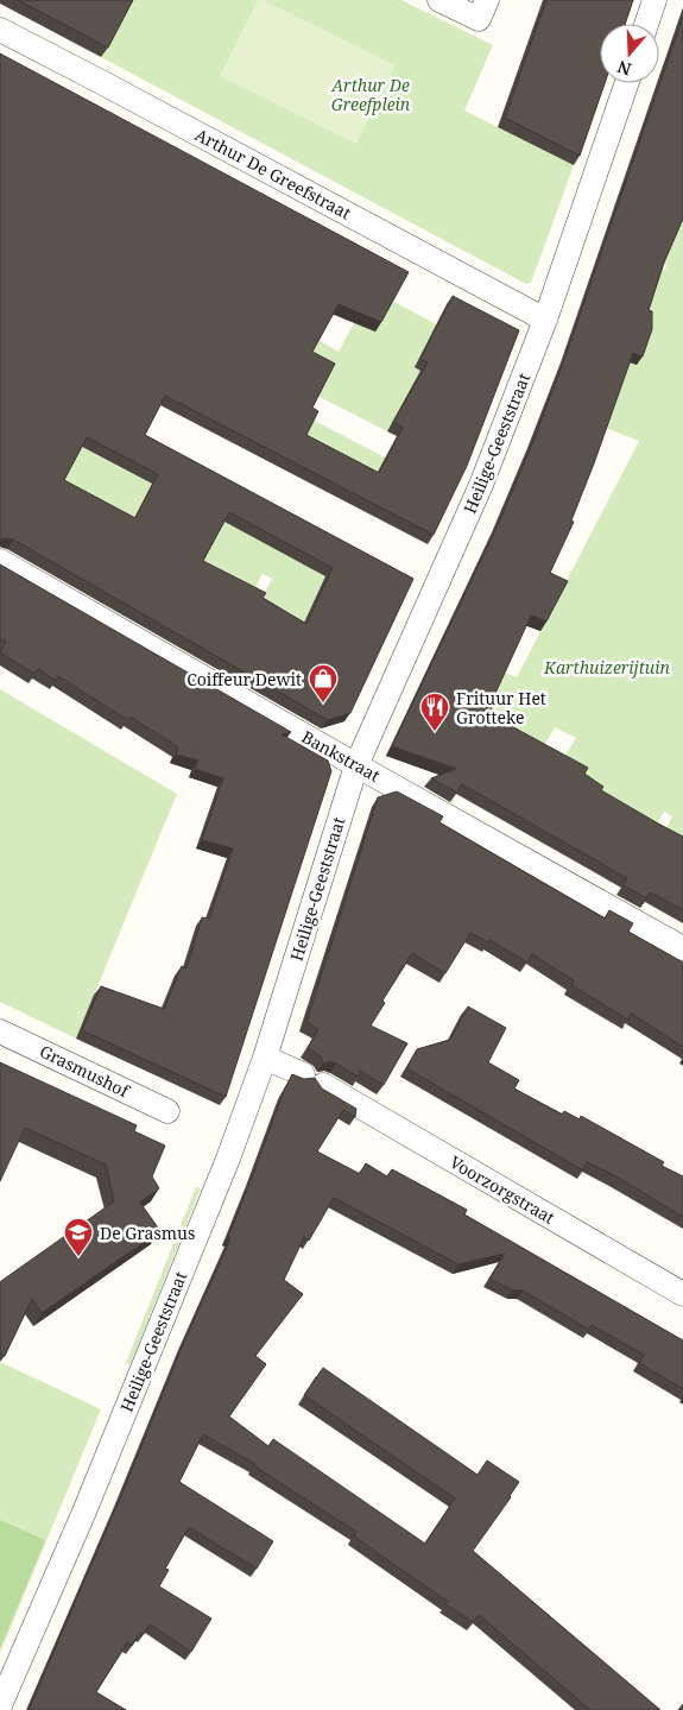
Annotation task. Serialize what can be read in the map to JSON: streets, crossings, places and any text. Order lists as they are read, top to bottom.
{
  "streets": {
    "street": [
      "Arthur De Greefstraat",
      "Heilige-Geeststraat",
      "Bankstraat",
      "Grasmushof",
      "Voorzorgstraat"
    ]
  },
  "crossings": [
    ["Arthur De Greefstraat", "Heilige-Geeststraat"],
    ["Heilige-Geeststraat", "Bankstraat"],
    ["Heilige-Geeststraat", "Voorzorgstraat"]
  ],
  "parks": ["Arthur De Greefplein", "Karthuizerijtuin"],
  "places": {
    "shop": ["Coiffeur Dewit"],
    "restaurant": ["Frituur Het Grotteke"],
    "school or university": ["De Grasmus"]
  },
  "north": "bottom"
}
